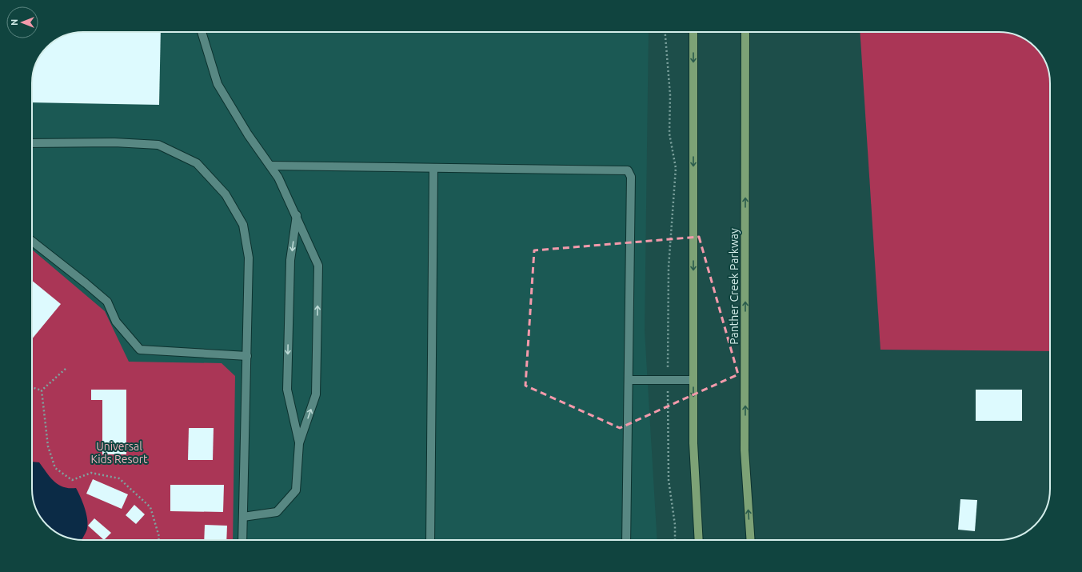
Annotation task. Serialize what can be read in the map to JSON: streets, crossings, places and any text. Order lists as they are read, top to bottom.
{
  "streets": {
    "main road": ["Panther Creek Parkway"]
  },
  "parks": ["Universal Kids Resort"],
  "north": "left"
}
